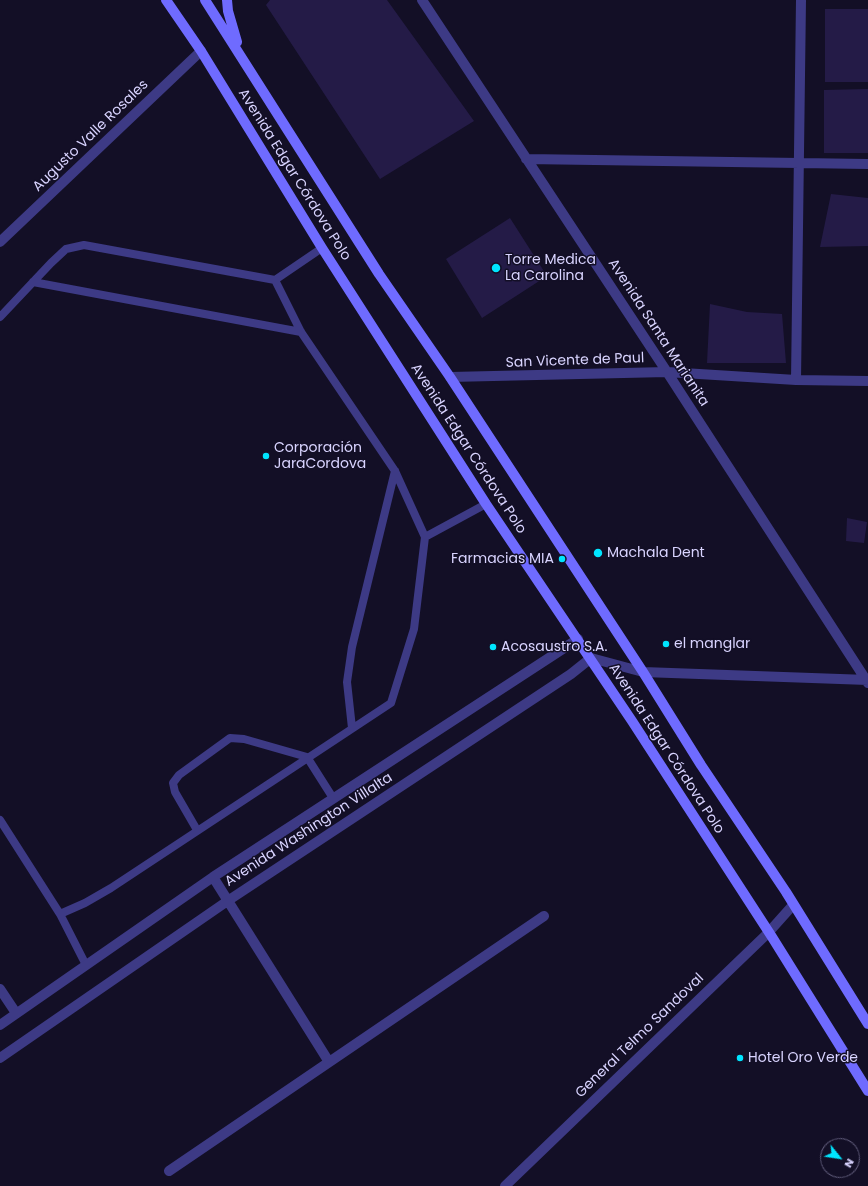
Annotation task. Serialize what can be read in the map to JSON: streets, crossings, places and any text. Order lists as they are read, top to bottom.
{
  "streets": {
    "main road": ["Avenida Edgar Córdova Polo"],
    "street": [
      "Augusto Valle Rosales",
      "Avenida Santa Marianita",
      "San Vicente de Paul",
      "Avenida Washington Villalta",
      "General Telmo Sandoval"
    ]
  },
  "crossings": [
    ["Augusto Valle Rosales", "Avenida Edgar Córdova Polo"],
    ["Avenida Edgar Córdova Polo", "San Vicente de Paul"],
    ["Avenida Edgar Córdova Polo", "Avenida Washington Villalta"],
    ["Avenida Edgar Córdova Polo", "General Telmo Sandoval"],
    ["Avenida Santa Marianita", "San Vicente de Paul"]
  ],
  "places": [
    "Torre Medica La Carolina",
    "Corporación JaraCordova",
    "Machala Dent",
    "Farmacias MIA",
    "el manglar",
    "Acosaustro S.A.",
    "Hotel Oro Verde"
  ],
  "north": "bottom right"
}
